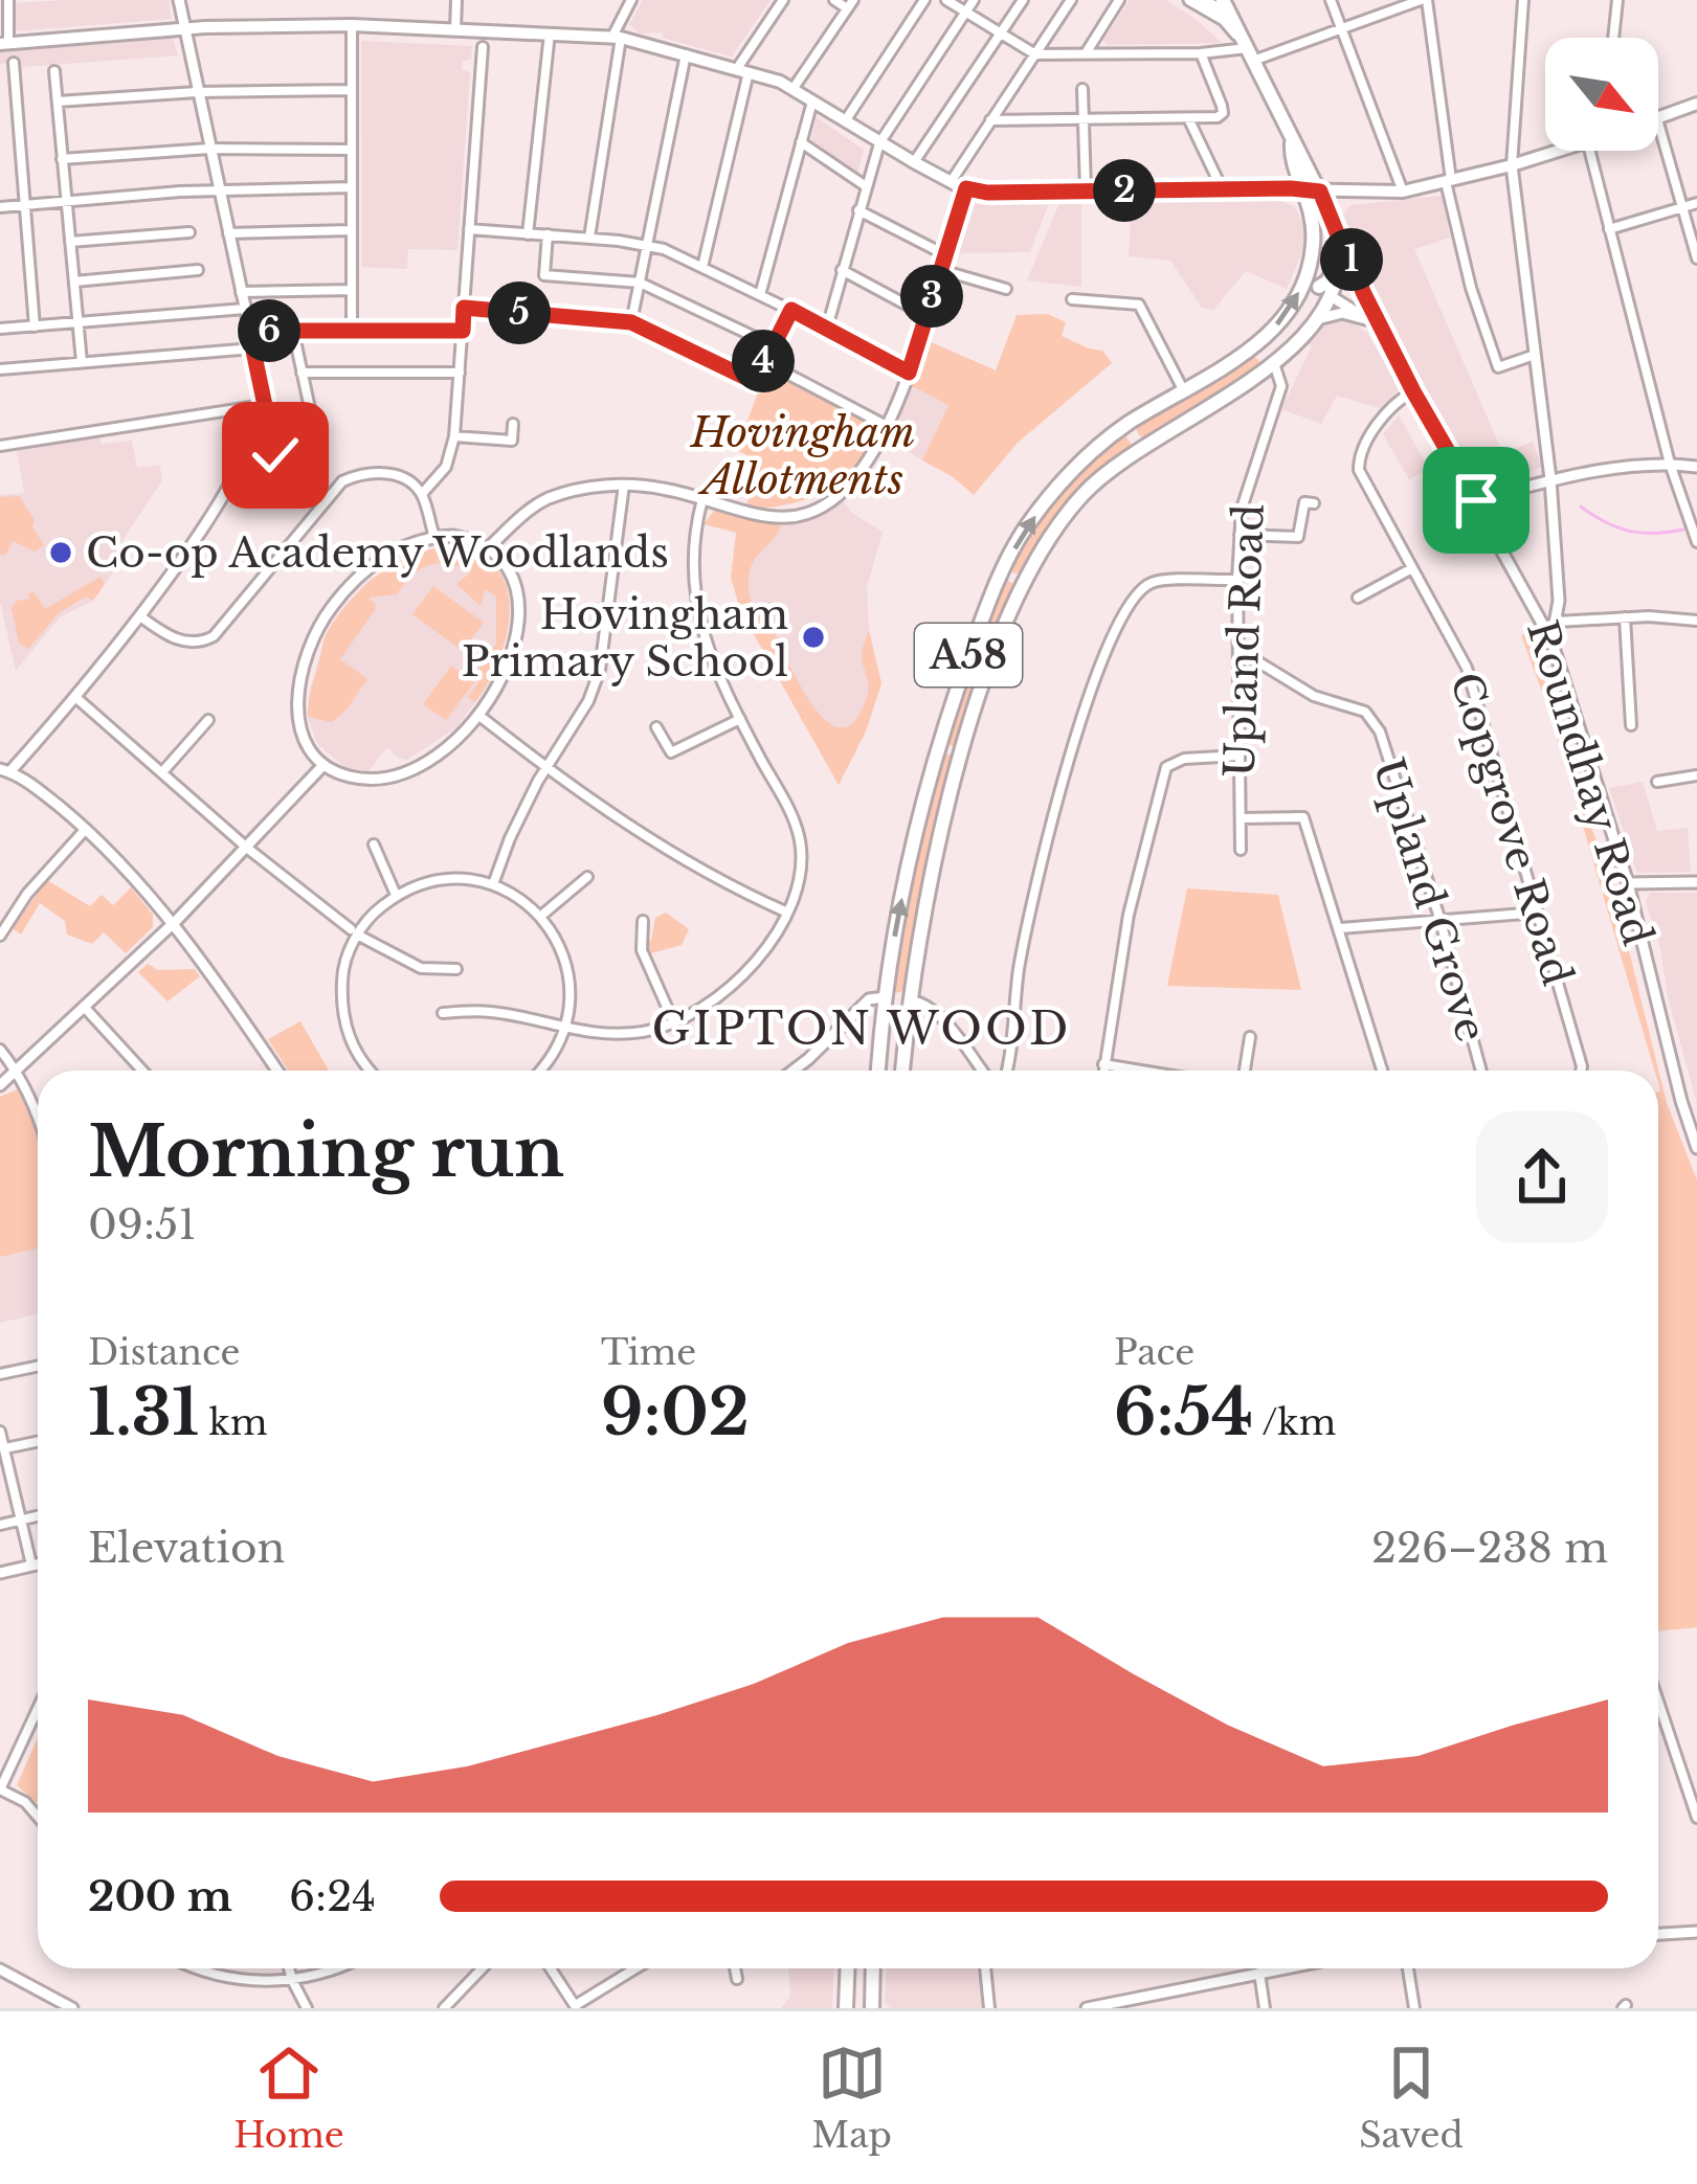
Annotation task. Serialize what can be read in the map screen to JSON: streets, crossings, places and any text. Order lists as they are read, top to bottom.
{
  "streets": {
    "main road": ["A58"],
    "street": [
      "Upland Road",
      "Roundhay Road",
      "Copgrove Road",
      "Upland Grove"
    ]
  },
  "crossings": [
    ["Upland Road", "A58"],
    ["Upland Road", "Upland Grove"],
    ["A58", "Roundhay Road"],
    ["Roundhay Road", "Copgrove Road"]
  ],
  "districts": ["GIPTON WOOD"],
  "parks": ["Hovingham Allotments"],
  "places": ["Co-op Academy Woodlands", "Hovingham Primary School"],
  "north": "bottom right",
  "page": {
    "pins": [
      "2",
      "1",
      "3",
      "5",
      "6",
      "4"
    ],
    "heading": ["Morning run", "09:51"],
    "stats": [
      ["Distance", "1.31 km"],
      ["Time", "9:02"],
      ["Pace", "6:54 /km"]
    ],
    "chart": ["Elevation", "226–238 m"],
    "list": [
      {
        "name": "200 m",
        "note": "6:24"
      }
    ],
    "tabs": ["Home", "Map", "Saved"]
  }
}
